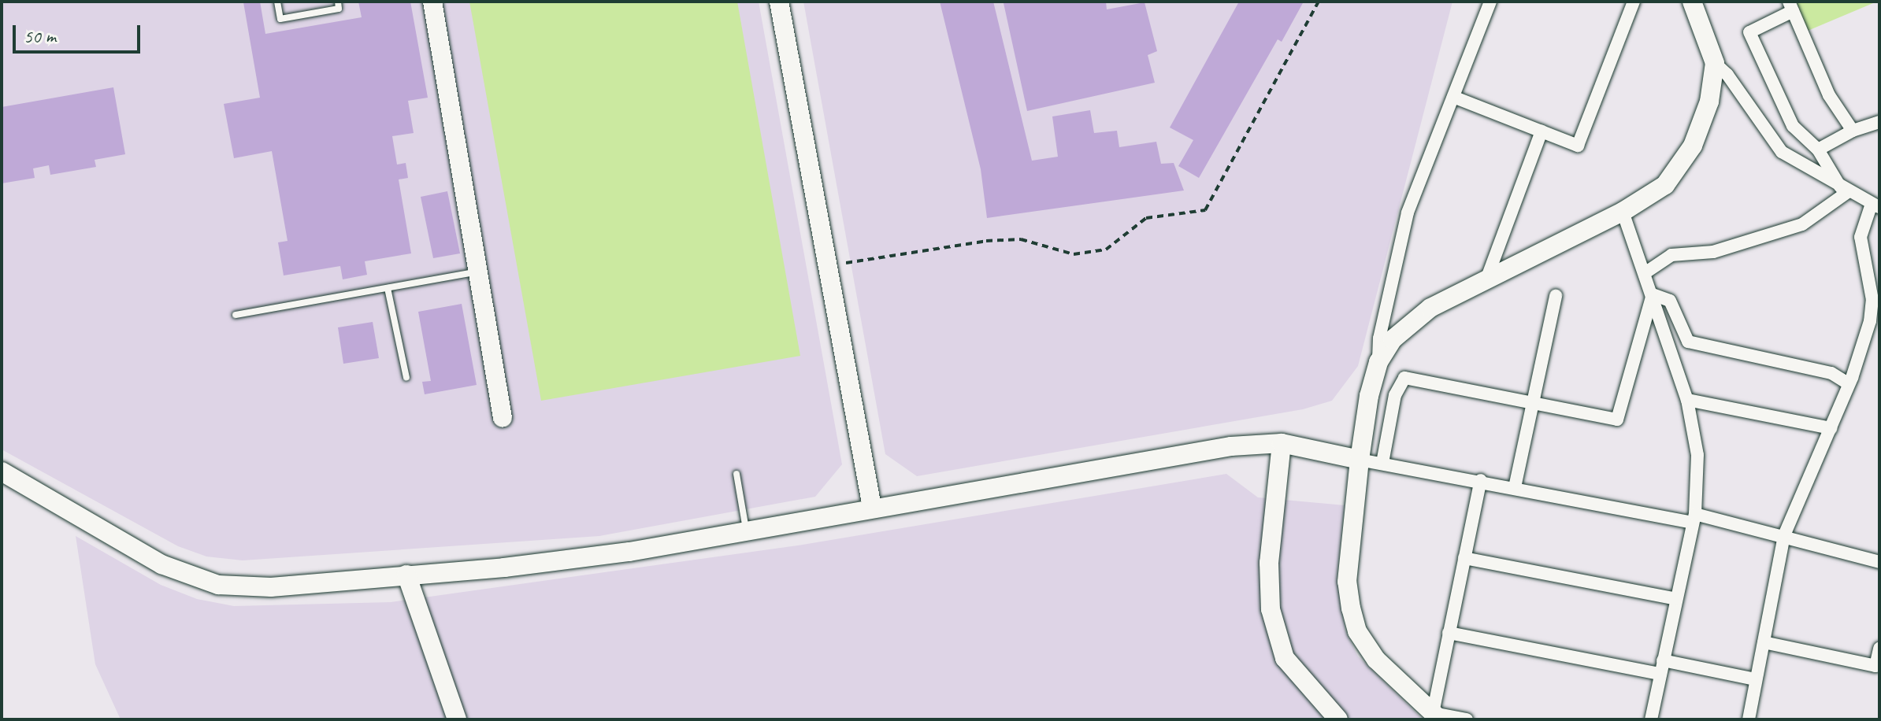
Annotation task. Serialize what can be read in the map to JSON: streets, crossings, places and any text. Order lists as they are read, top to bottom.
{
  "scale_bar": "50 m"
}
